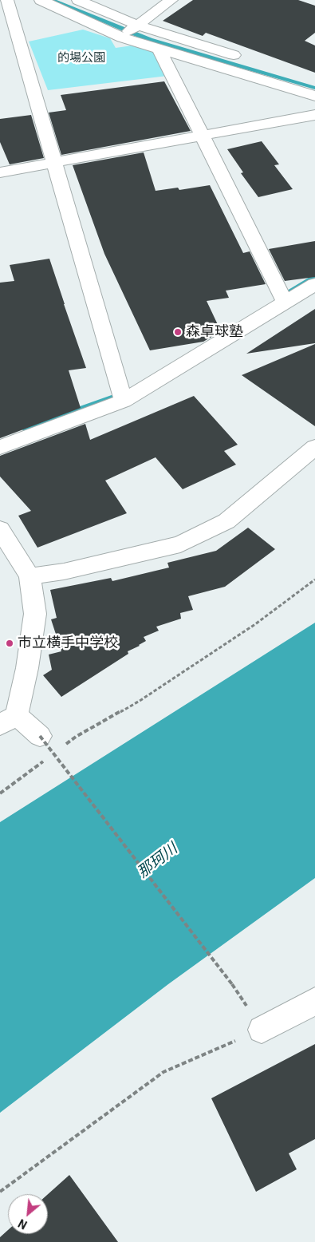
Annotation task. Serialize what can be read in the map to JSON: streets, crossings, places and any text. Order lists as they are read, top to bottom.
{
  "water": ["那珂川"],
  "parks": ["的場公園"],
  "places": ["森卓球塾", "市立横手中学校"],
  "north": "bottom left"
}
